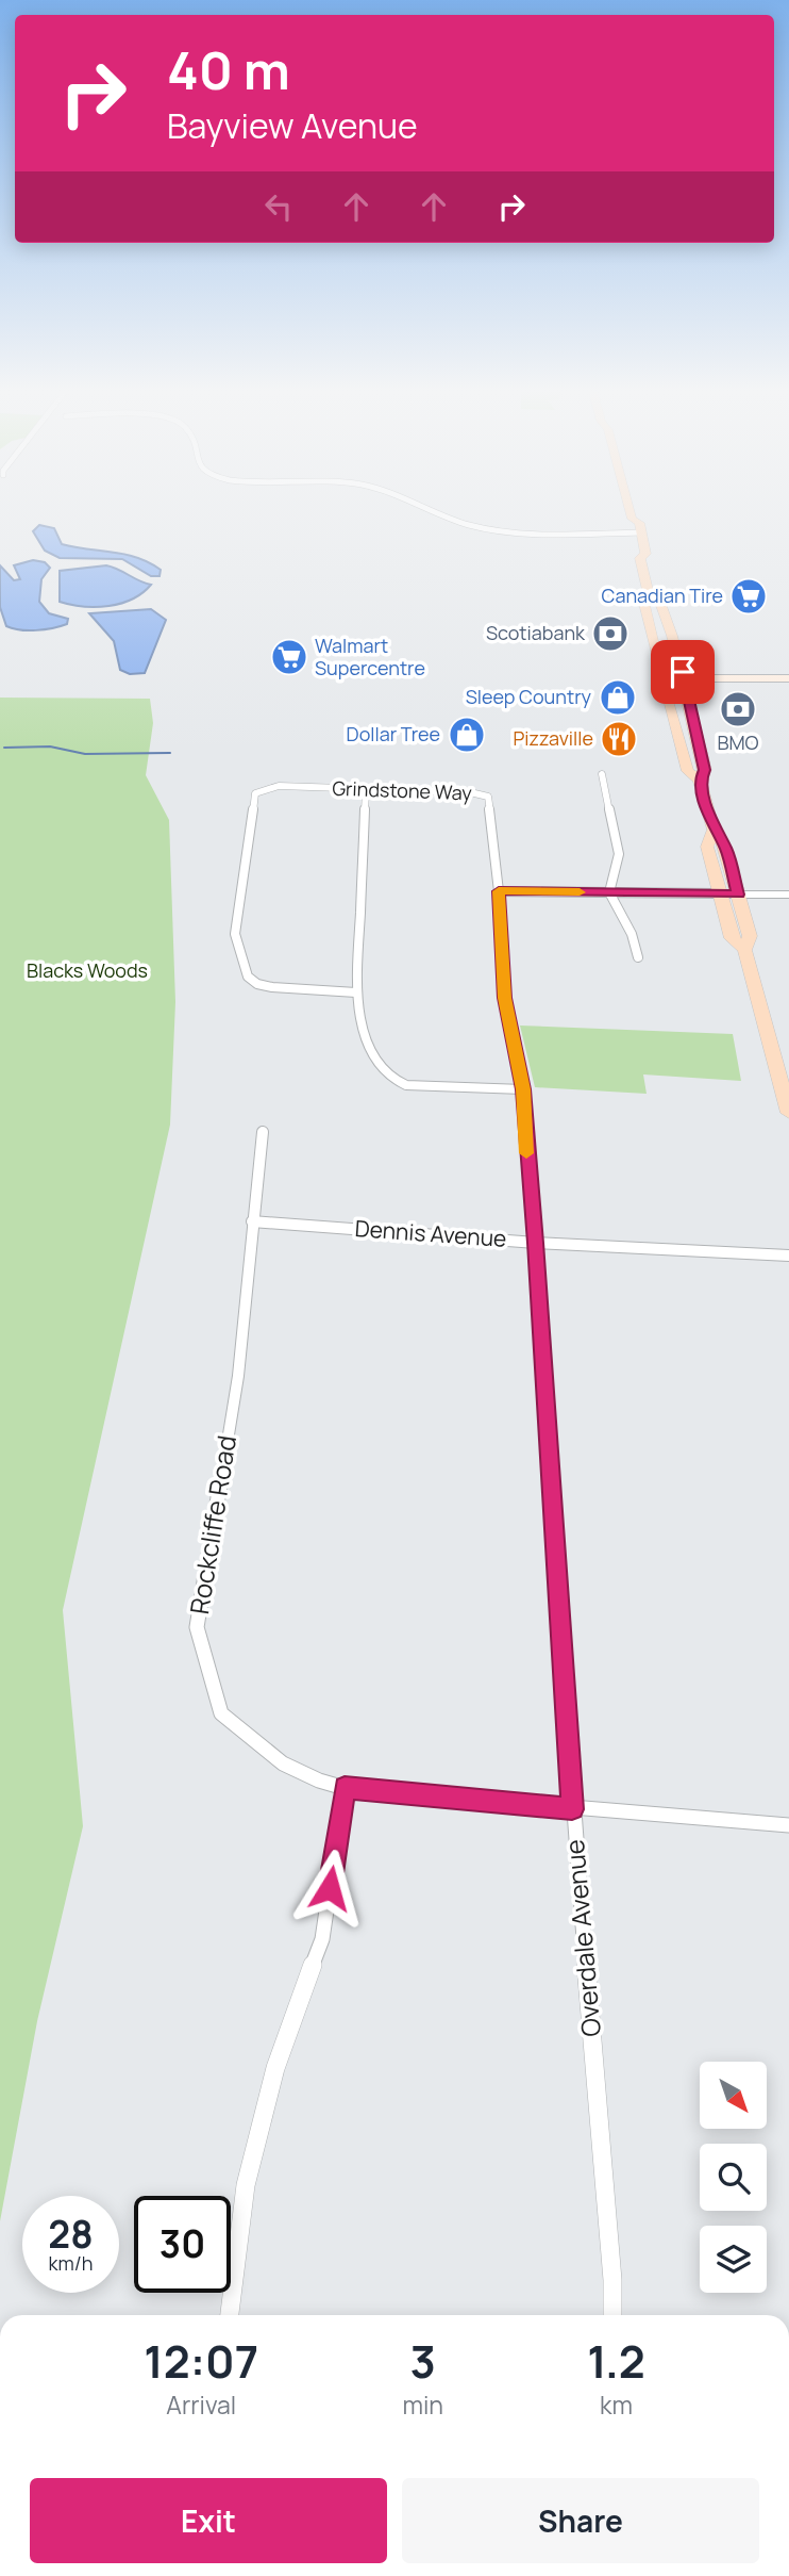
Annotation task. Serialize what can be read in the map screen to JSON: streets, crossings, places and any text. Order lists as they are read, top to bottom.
{
  "streets": {
    "street": [
      "Grindstone Way",
      "Dennis Avenue",
      "Rockcliffe Road",
      "Overdale Avenue"
    ]
  },
  "crossings": [
    ["Grindstone Way", "Dennis Avenue"],
    ["Grindstone Way", "Overdale Avenue"],
    ["Dennis Avenue", "Rockcliffe Road"],
    ["Dennis Avenue", "Overdale Avenue"],
    ["Rockcliffe Road", "Overdale Avenue"]
  ],
  "parks": ["Blacks Woods"],
  "places": {
    "supermarket": ["Canadian Tire", "Walmart Supercentre"],
    "bank": ["Scotiabank", "BMO"],
    "shop": ["Sleep Country", "Dollar Tree"],
    "restaurant": ["Pizzaville"]
  },
  "north": "bottom right",
  "page": {
    "turn": ["40 m", "Bayview Avenue"],
    "speed": "28 km/h",
    "limit": "30",
    "eta": [
      "12:07",
      "Arrival",
      "3",
      "min",
      "1.2",
      "km"
    ],
    "buttons": ["Exit", "Share"]
  }
}
